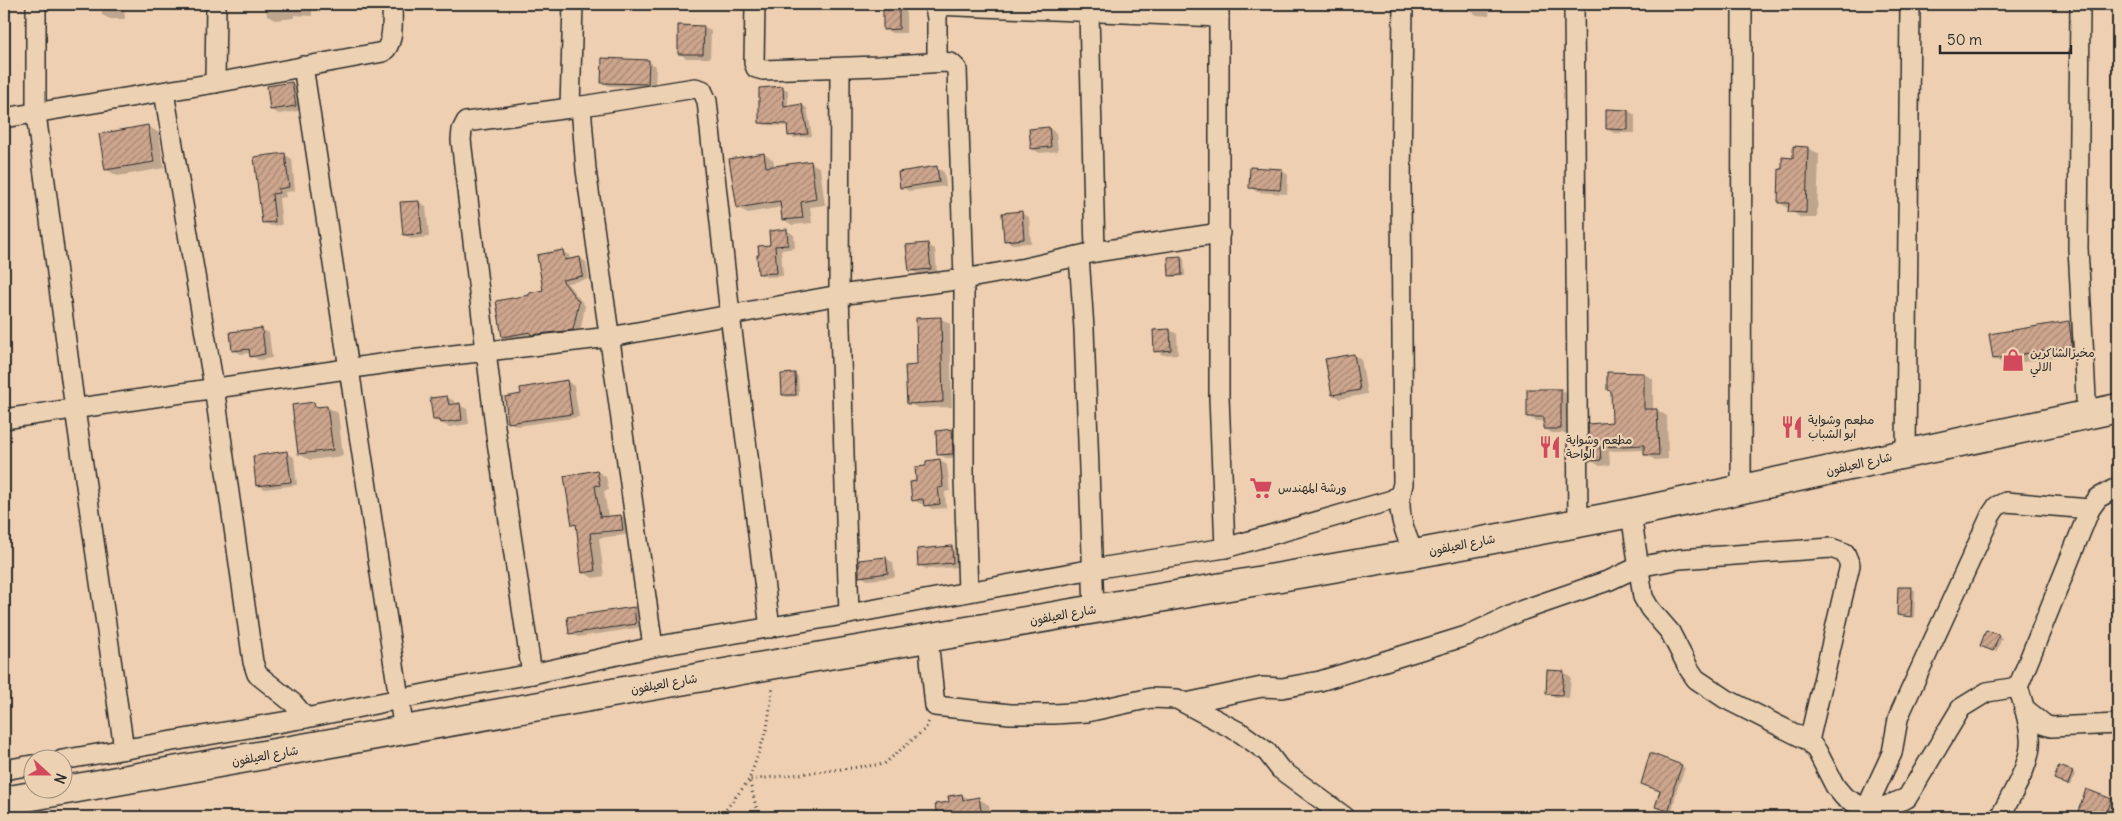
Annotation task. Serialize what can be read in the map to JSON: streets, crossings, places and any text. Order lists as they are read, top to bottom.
{
  "streets": {
    "highway": ["شارع العيلفون"]
  },
  "places": {
    "shop": ["مخبزالشاكرين الالي"],
    "restaurant": ["مطعم وشواية ابو الشباب", "مطعم وشواية الواحة"],
    "supermarket": ["ورشة المهندس"]
  },
  "scale_bar": "50 m",
  "north": "right"
}
